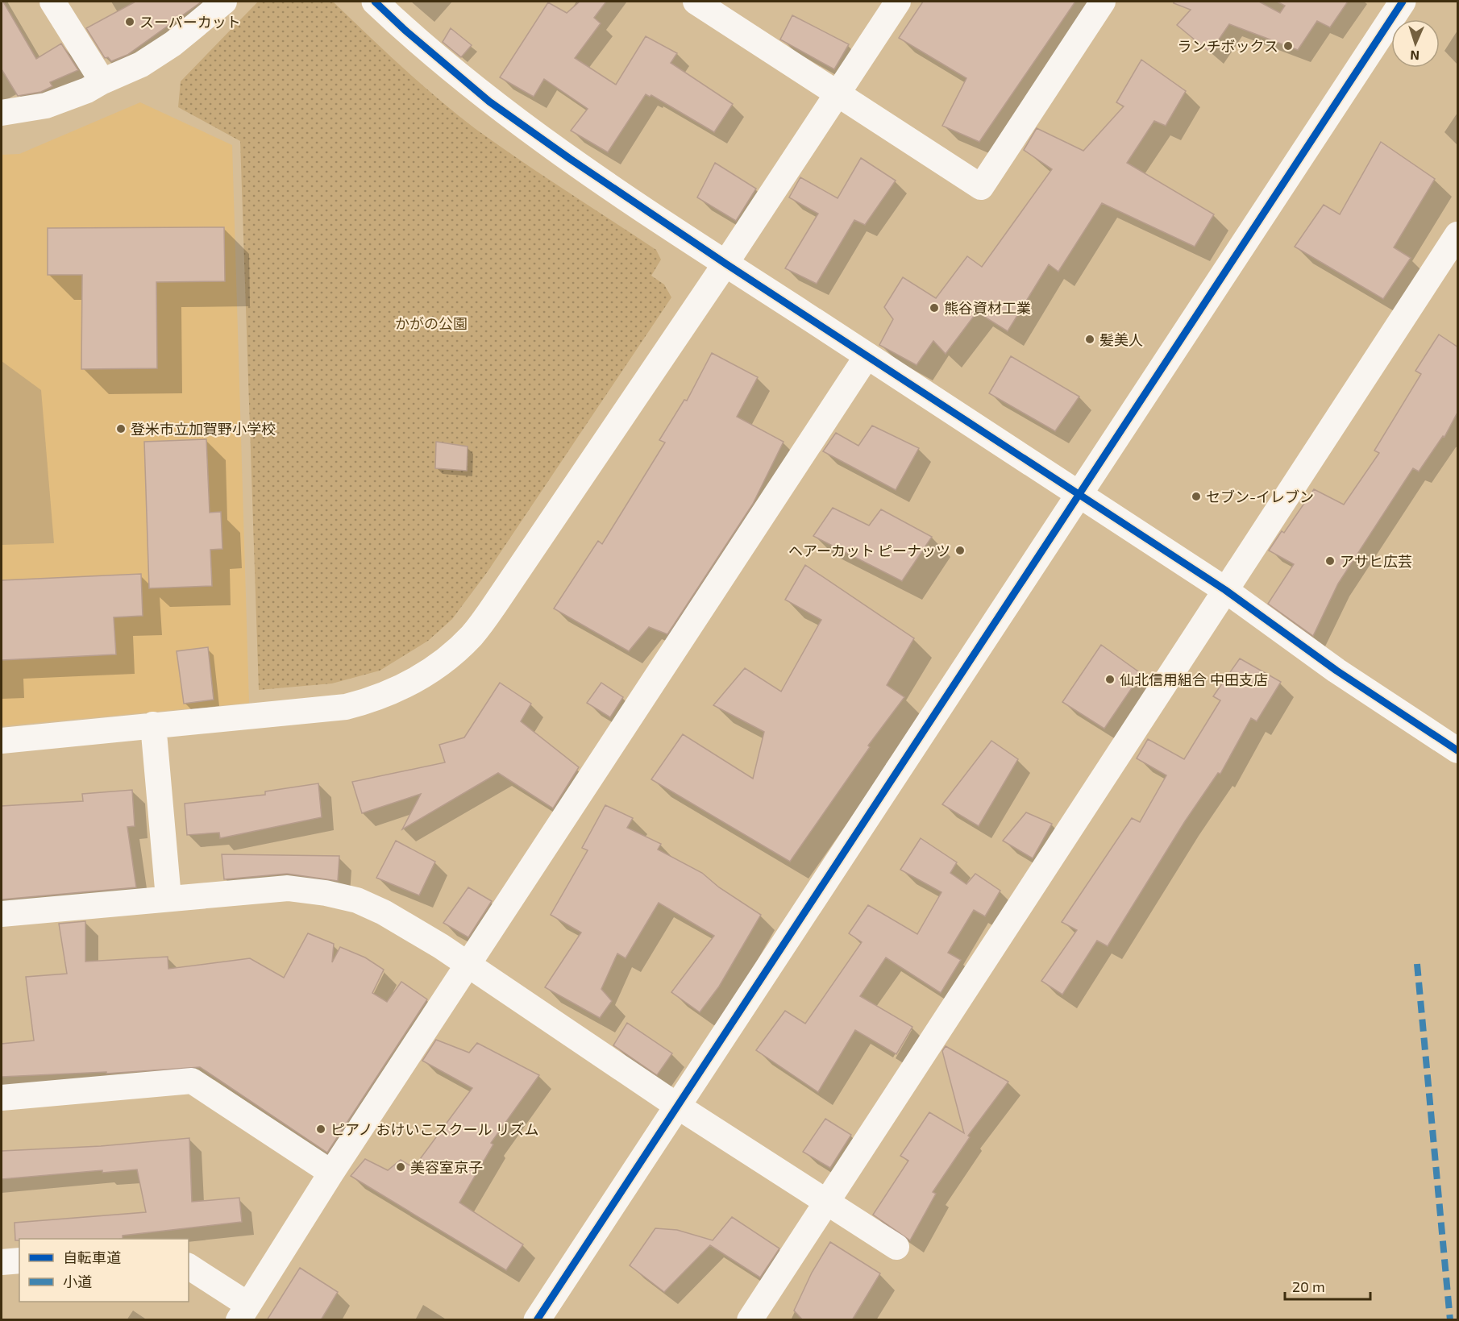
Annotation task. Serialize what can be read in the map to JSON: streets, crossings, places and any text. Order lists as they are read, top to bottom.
{
  "parks": ["かがの公園"],
  "places": [
    "スーパーカット",
    "ランチボックス",
    "熊谷資材工業",
    "髪美人",
    "登米市立加賀野小学校",
    "セブン-イレブン",
    "ヘアーカット ピーナッツ",
    "アサヒ広芸",
    "仙北信用組合 中田支店",
    "ピアノ おけいこスクール リズム",
    "美容室京子"
  ],
  "legend": ["自転車道", "小道"],
  "scale_bar": "20 m",
  "north": "bottom"
}
